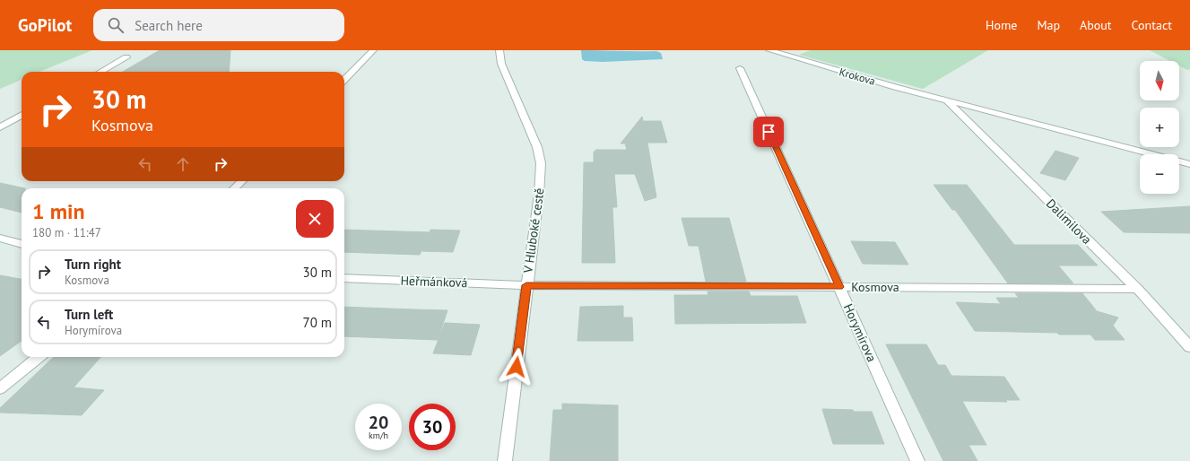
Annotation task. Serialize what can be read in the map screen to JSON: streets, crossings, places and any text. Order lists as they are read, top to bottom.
{
  "streets": {
    "street": [
      "Krokova",
      "Dalimilova",
      "V Hluboké cestě",
      "Heřmánková",
      "Kosmova",
      "Horymírova"
    ]
  },
  "crossings": [
    ["Krokova", "Dalimilova"],
    ["Dalimilova", "Kosmova"],
    ["V Hluboké cestě", "Heřmánková"],
    ["V Hluboké cestě", "Kosmova"],
    ["Heřmánková", "Kosmova"],
    ["Kosmova", "Horymírova"]
  ],
  "north": "bottom",
  "page": {
    "header": "GoPilot",
    "search": "Search here",
    "nav": [
      "Home",
      "Map",
      "About",
      "Contact"
    ],
    "map_buttons": ["+", "−"],
    "turn": ["30 m", "Kosmova"],
    "heading": ["1 min", "180 m · 11:47"],
    "list": [
      {
        "name": "Turn right",
        "note": "Kosmova",
        "value": "30 m"
      },
      {
        "name": "Turn left",
        "note": "Horymírova",
        "value": "70 m"
      }
    ],
    "speed": "20 km/h",
    "limit": "30"
  }
}
